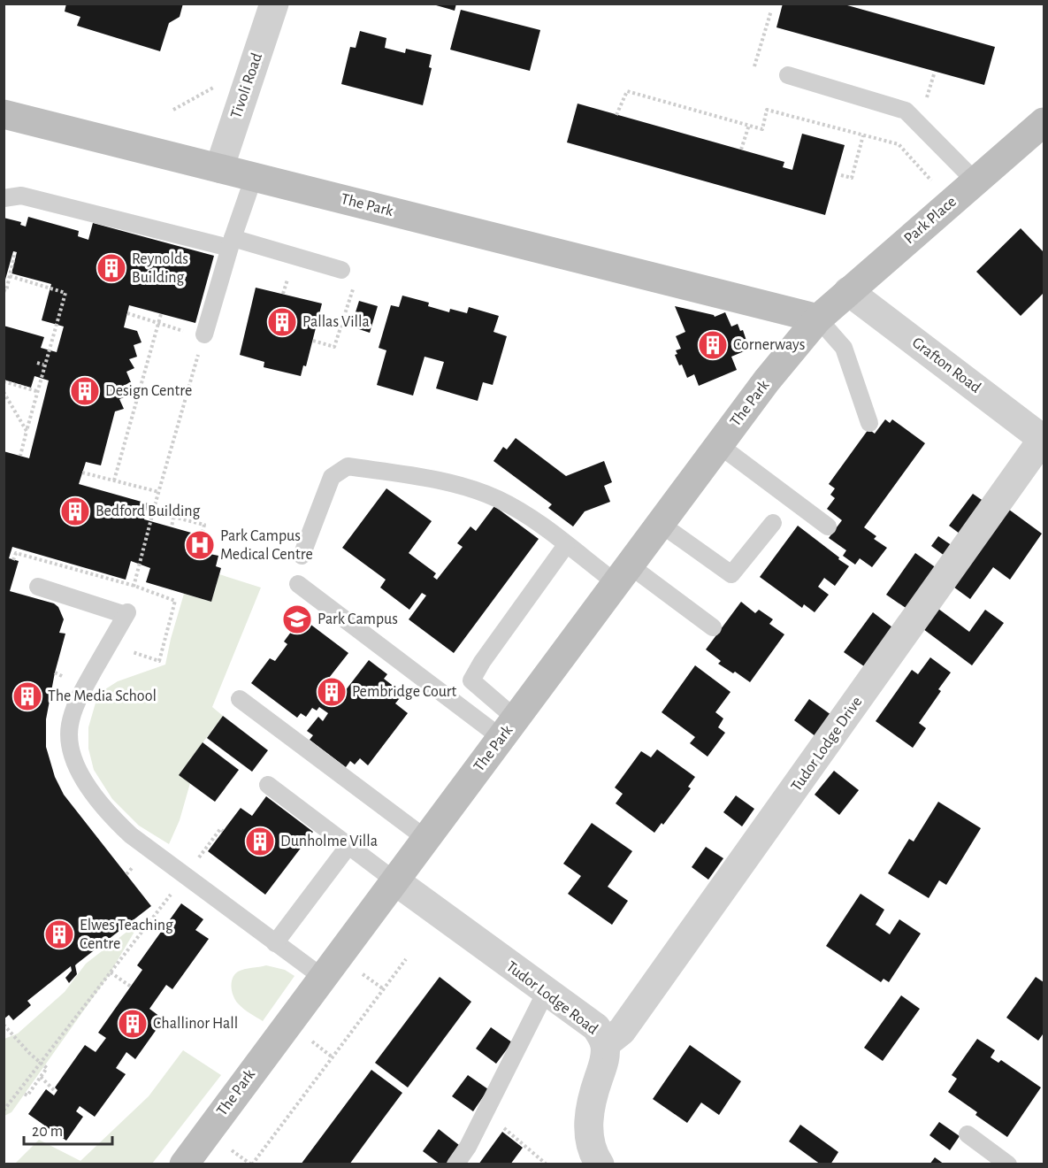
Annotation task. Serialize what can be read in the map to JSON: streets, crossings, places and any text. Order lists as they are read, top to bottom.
{
  "streets": {
    "street": [
      "Tivoli Road",
      "The Park",
      "Park Place",
      "Grafton Road",
      "Tudor Lodge Drive",
      "Tudor Lodge Road"
    ]
  },
  "crossings": [
    ["Tivoli Road", "The Park"],
    ["The Park", "Park Place"],
    ["The Park", "Tudor Lodge Road"],
    ["Park Place", "Grafton Road"],
    ["Grafton Road", "Tudor Lodge Drive"],
    ["Tudor Lodge Drive", "Tudor Lodge Road"]
  ],
  "places": {
    "building": [
      "Reynolds Building",
      "Pallas Villa",
      "Cornerways",
      "Design Centre",
      "Bedford Building",
      "Pembridge Court",
      "The Media School",
      "Dunholme Villa",
      "Elwes Teaching Centre",
      "Challinor Hall"
    ],
    "hospital": ["Park Campus Medical Centre"],
    "school or university": ["Park Campus"]
  },
  "scale_bar": "20 m"
}
